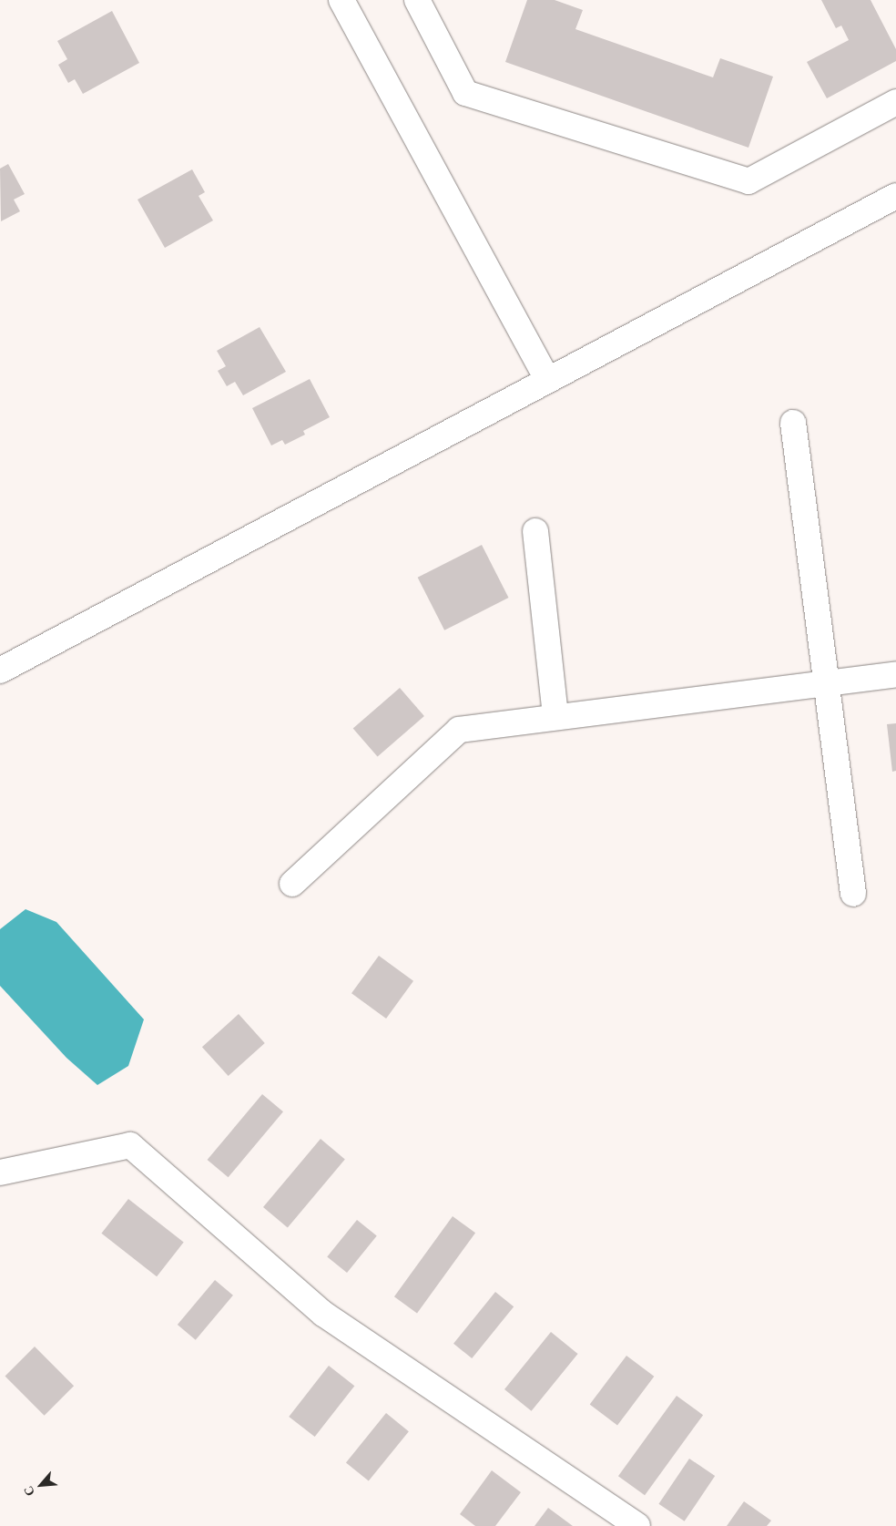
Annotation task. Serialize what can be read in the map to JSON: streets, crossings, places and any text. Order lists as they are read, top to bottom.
{
  "north": "bottom left"
}
